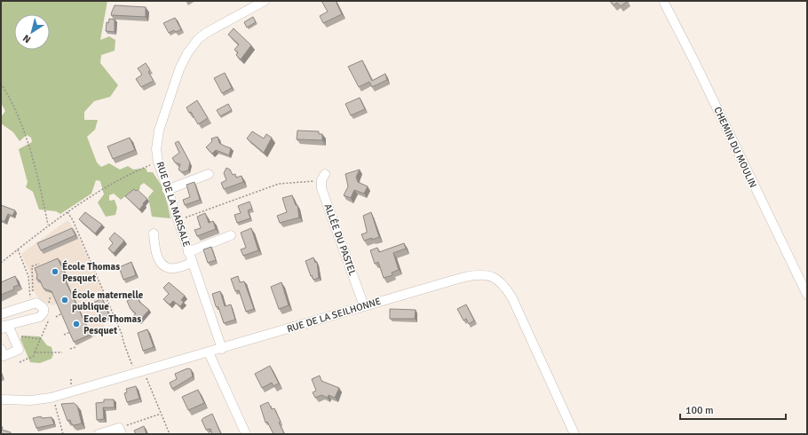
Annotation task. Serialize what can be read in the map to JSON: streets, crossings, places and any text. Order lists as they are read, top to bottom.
{
  "streets": {
    "street": [
      "CHEMIN DU MOULIN",
      "RUE DE LA MARSALE",
      "ALLÉE DU PASTEL",
      "RUE DE LA SEILHONNE"
    ]
  },
  "crossings": [
    ["RUE DE LA MARSALE", "RUE DE LA SEILHONNE"],
    ["ALLÉE DU PASTEL", "RUE DE LA SEILHONNE"]
  ],
  "places": ["École Thomas Pesquet", "École maternelle publique", "Ecole Thomas Pesquet"],
  "scale_bar": "100 m",
  "north": "bottom left"
}
